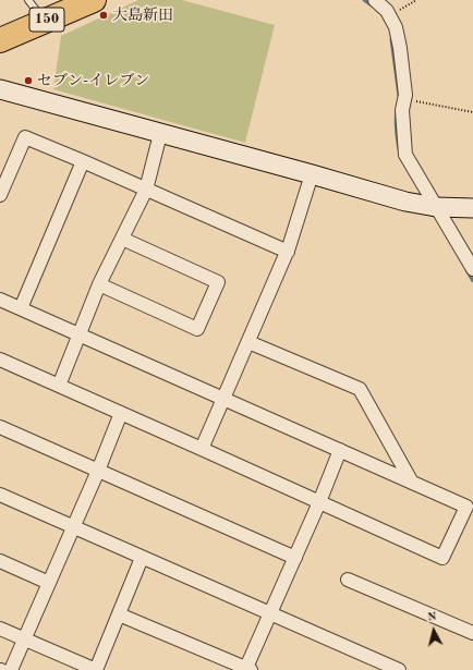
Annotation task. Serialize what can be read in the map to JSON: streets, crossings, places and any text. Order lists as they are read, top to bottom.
{
  "streets": {
    "highway": ["150"]
  },
  "places": ["大島新田", "セブン-イレブン"],
  "north": "top"
}
